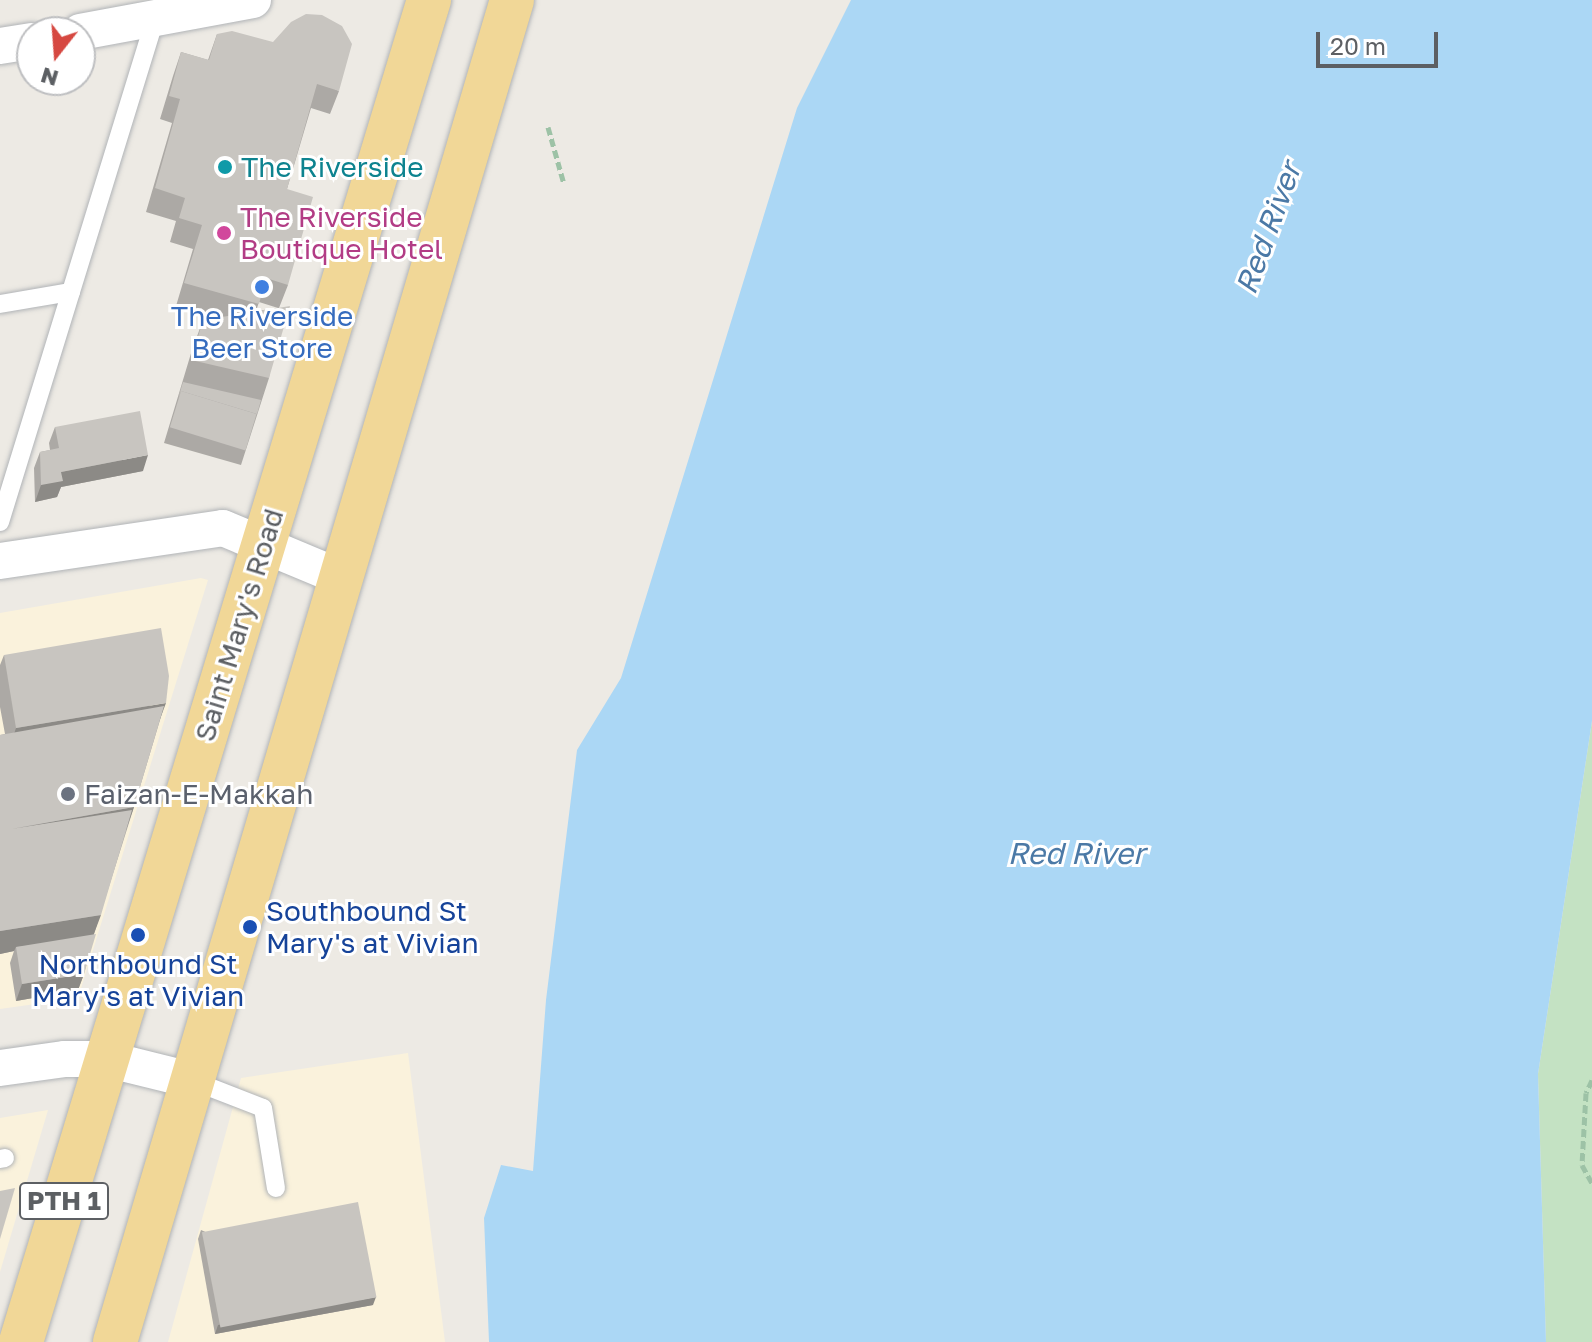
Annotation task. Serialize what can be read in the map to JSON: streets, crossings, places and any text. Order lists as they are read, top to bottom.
{
  "streets": {
    "highway": ["Saint Mary's Road", "PTH 1"]
  },
  "water": ["Red River"],
  "places": [
    "The Riverside",
    "The Riverside Boutique Hotel",
    "The Riverside Beer Store",
    "Faizan-E-Makkah",
    "Southbound St Mary's at Vivian",
    "Northbound St Mary's at Vivian"
  ],
  "scale_bar": "20 m",
  "north": "bottom"
}
